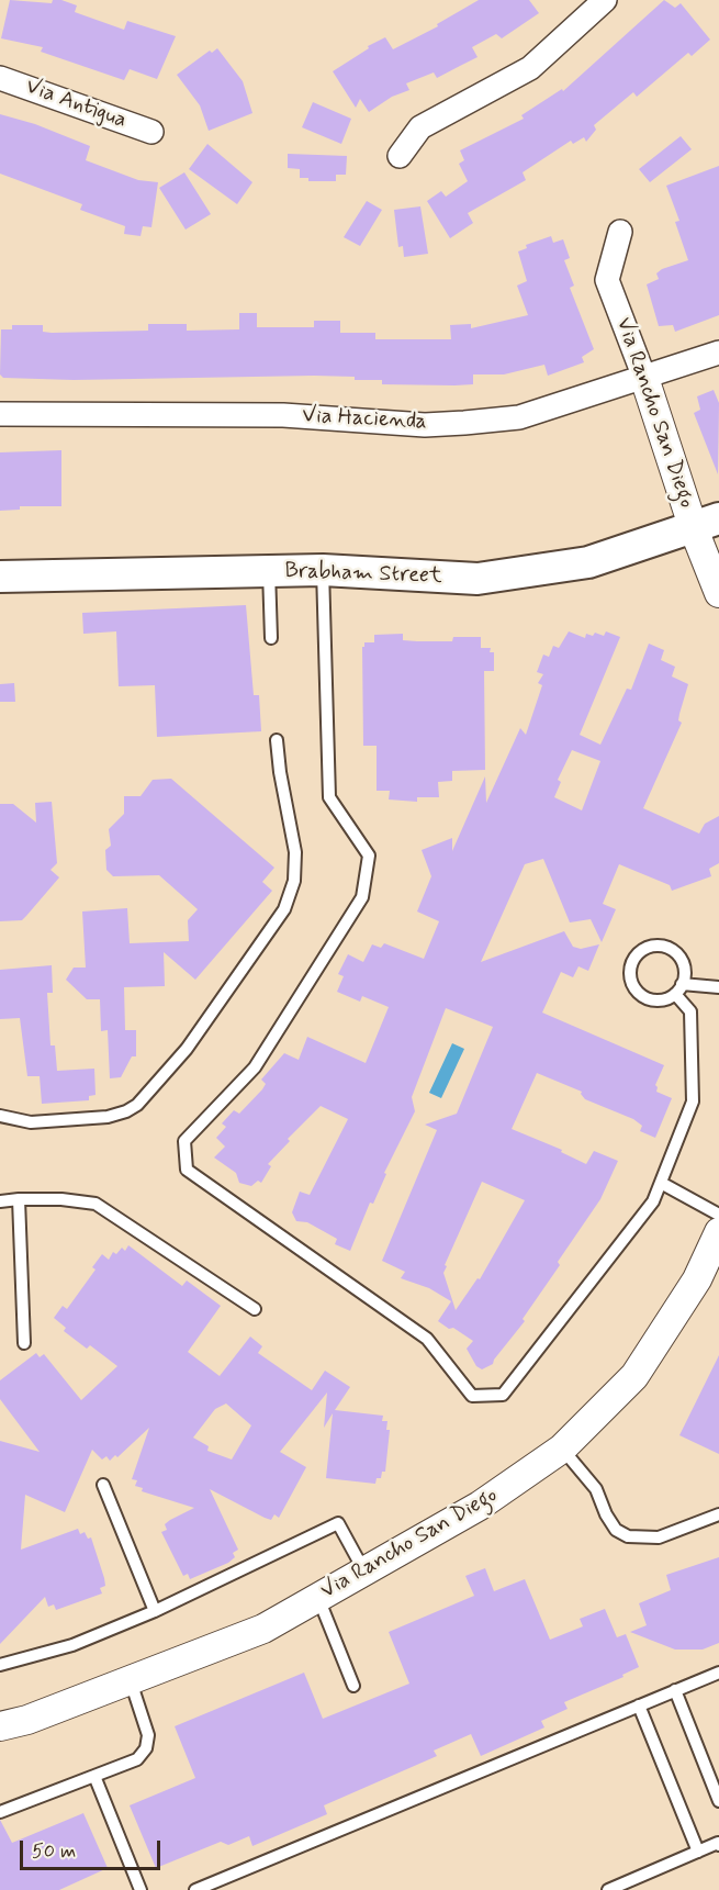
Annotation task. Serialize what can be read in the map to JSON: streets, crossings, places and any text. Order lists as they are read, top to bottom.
{
  "streets": {
    "main road": ["Brabham Street"],
    "street": ["Via Antigua", "Via Rancho San Diego", "Via Hacienda"]
  },
  "crossings": [
    ["Via Rancho San Diego", "Via Hacienda"],
    ["Via Rancho San Diego", "Brabham Street"]
  ],
  "scale_bar": "50 m"
}
